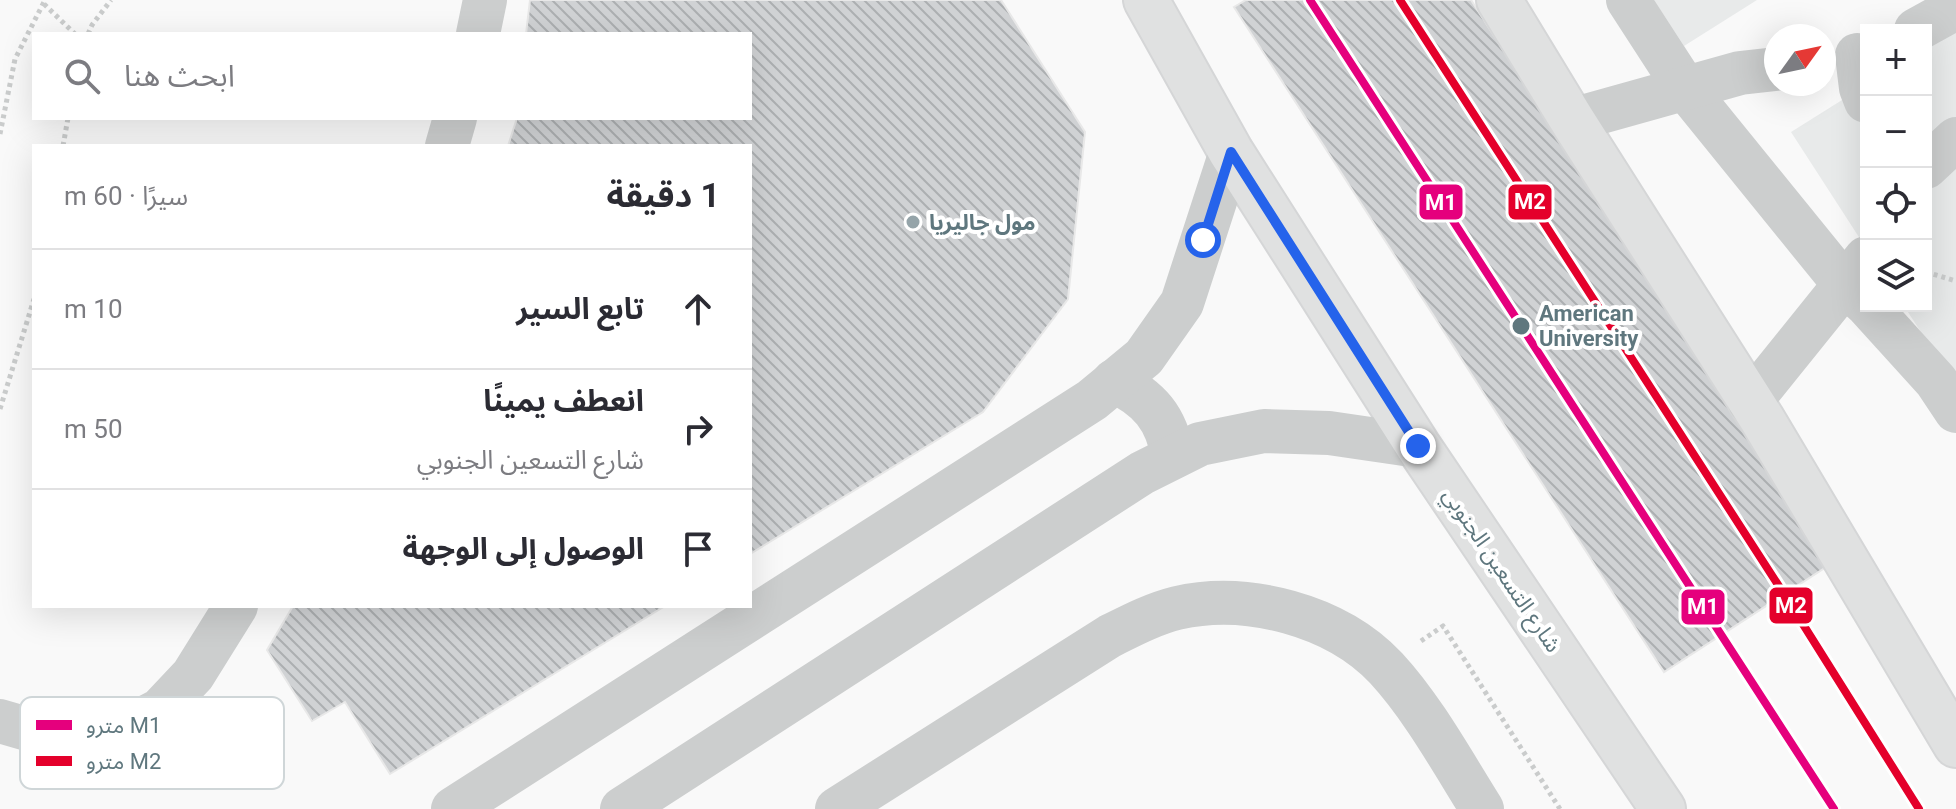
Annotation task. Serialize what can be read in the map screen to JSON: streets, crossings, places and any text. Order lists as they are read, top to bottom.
{
  "streets": {
    "main road": ["شارع التسعين الجنوبي"]
  },
  "places": ["مول جاليريا", "American University"],
  "lines": ["metro line M1", "metro line M2"],
  "legend": ["مترو M1", "مترو M2"],
  "north": "top right",
  "page": {
    "map_buttons": ["+", "−"],
    "search": "ابحث هنا",
    "heading": ["1 دقيقة", "سيرًا · 60 m"],
    "list": [
      ["تابع السير", "10 m"],
      ["انعطف يمينًا", "شارع التسعين الجنوبي", "50 m"],
      "الوصول إلى الوجهة"
    ]
  }
}
